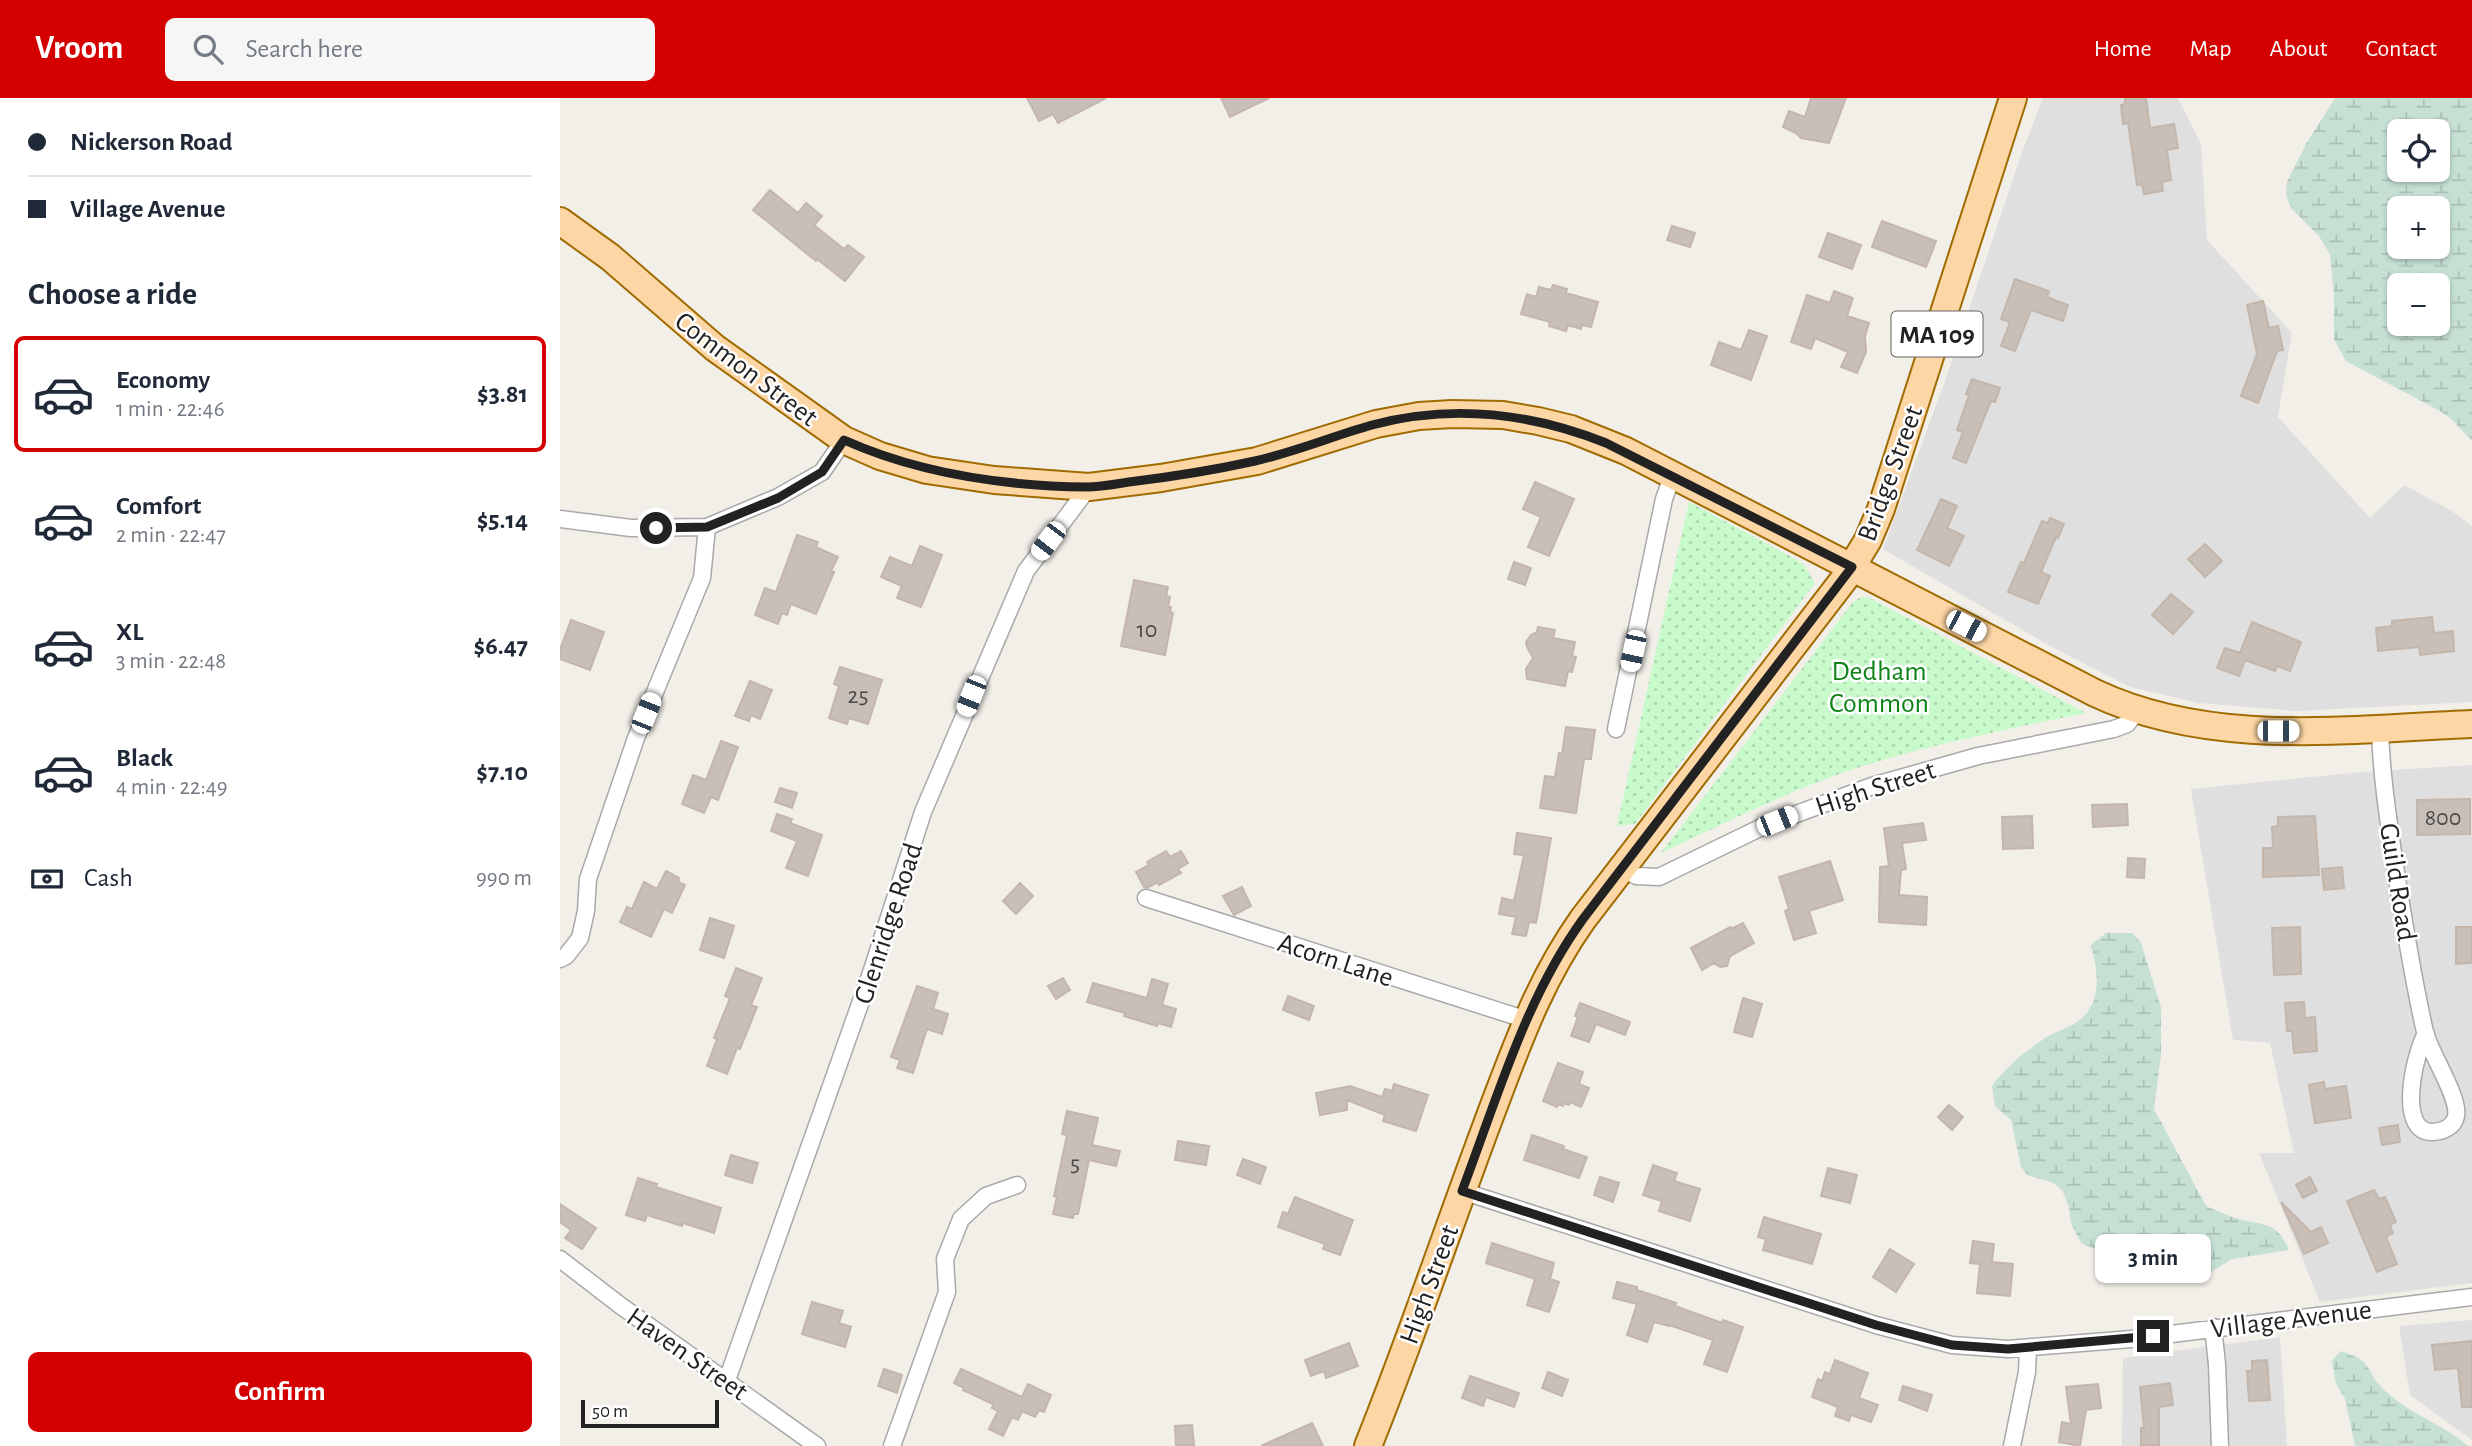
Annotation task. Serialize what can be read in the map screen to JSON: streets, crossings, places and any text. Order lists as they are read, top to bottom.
{
  "streets": {
    "main road": [
      "MA 109",
      "Common Street",
      "Bridge Street",
      "High Street"
    ],
    "street": [
      "Guild Road",
      "Glenridge Road",
      "Acorn Lane",
      "Village Avenue",
      "Haven Street"
    ]
  },
  "crossings": [
    ["Common Street", "Bridge Street"],
    ["Common Street", "High Street"],
    ["Common Street", "Glenridge Road"],
    ["Bridge Street", "High Street"],
    ["High Street", "Acorn Lane"],
    ["High Street", "Village Avenue"],
    ["Glenridge Road", "Haven Street"]
  ],
  "parks": ["Dedham Common"],
  "house_numbers": [
    "10",
    "25",
    "800",
    "5"
  ],
  "scale_bar": "50 m",
  "page": {
    "header": "Vroom",
    "search": "Search here",
    "nav": [
      "Home",
      "Map",
      "About",
      "Contact"
    ],
    "banner": ["Nickerson Road", "Village Avenue"],
    "map_buttons": ["+", "−"],
    "heading": "Choose a ride",
    "list": [
      {
        "name": "Economy",
        "note": "1 min · 22:46",
        "value": "$3.81"
      },
      {
        "name": "Comfort",
        "note": "2 min · 22:47",
        "value": "$5.14"
      },
      {
        "name": "XL",
        "note": "3 min · 22:48",
        "value": "$6.47"
      },
      {
        "name": "Black",
        "note": "4 min · 22:49",
        "value": "$7.10"
      }
    ],
    "pay": ["Cash", "990 m"],
    "bubble": "3 min",
    "buttons": "Confirm",
    "scale": "50 m"
  }
}
